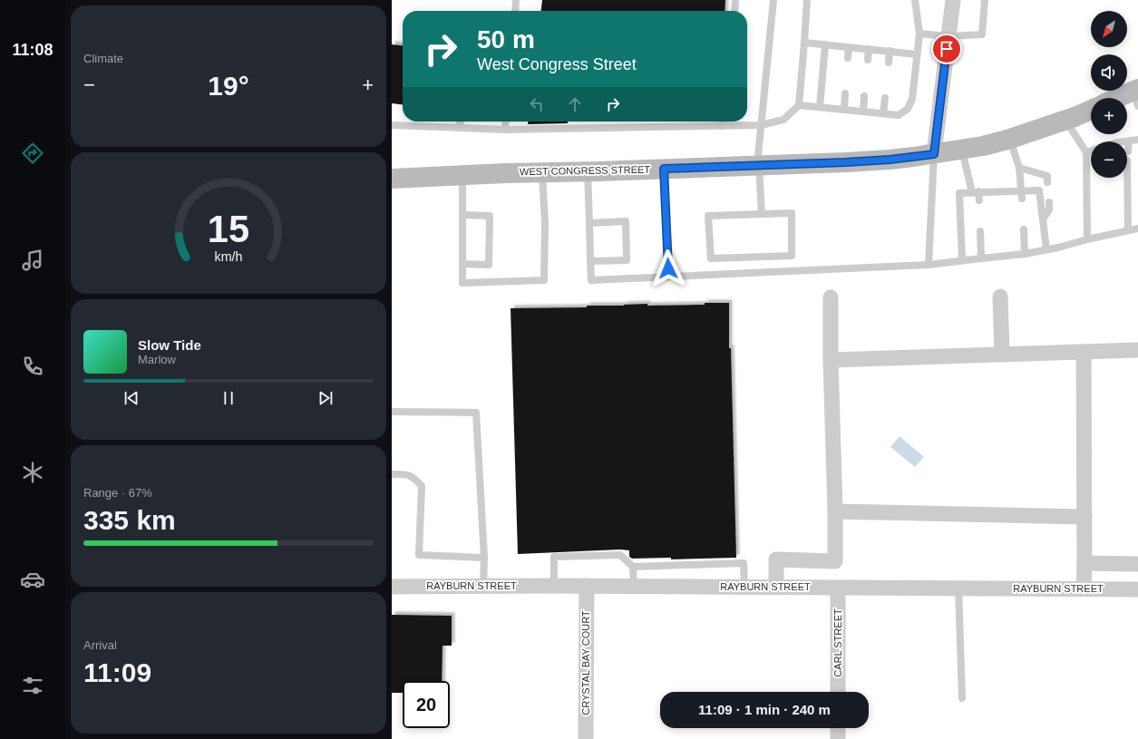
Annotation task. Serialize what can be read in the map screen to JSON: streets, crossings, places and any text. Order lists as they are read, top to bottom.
{
  "streets": {
    "main road": ["WEST CONGRESS STREET"],
    "street": ["RAYBURN STREET", "CARL STREET", "CRYSTAL BAY COURT"]
  },
  "crossings": [
    ["RAYBURN STREET", "CARL STREET"],
    ["RAYBURN STREET", "CRYSTAL BAY COURT"]
  ],
  "north": "bottom left",
  "page": {
    "tabs": "11:08",
    "tile": [
      "Climate",
      ["Range · 67%", "335 km"],
      ["Arrival", "11:09"]
    ],
    "map_buttons": ["+", "−"],
    "turn": ["50 m", "West Congress Street"],
    "heat": ["−", "19°", "+"],
    "song": ["Slow Tide", "Marlow"],
    "limit": "20",
    "trip": "11:09 · 1 min · 240 m",
    "gauge": ["15", "km/h"]
  }
}
